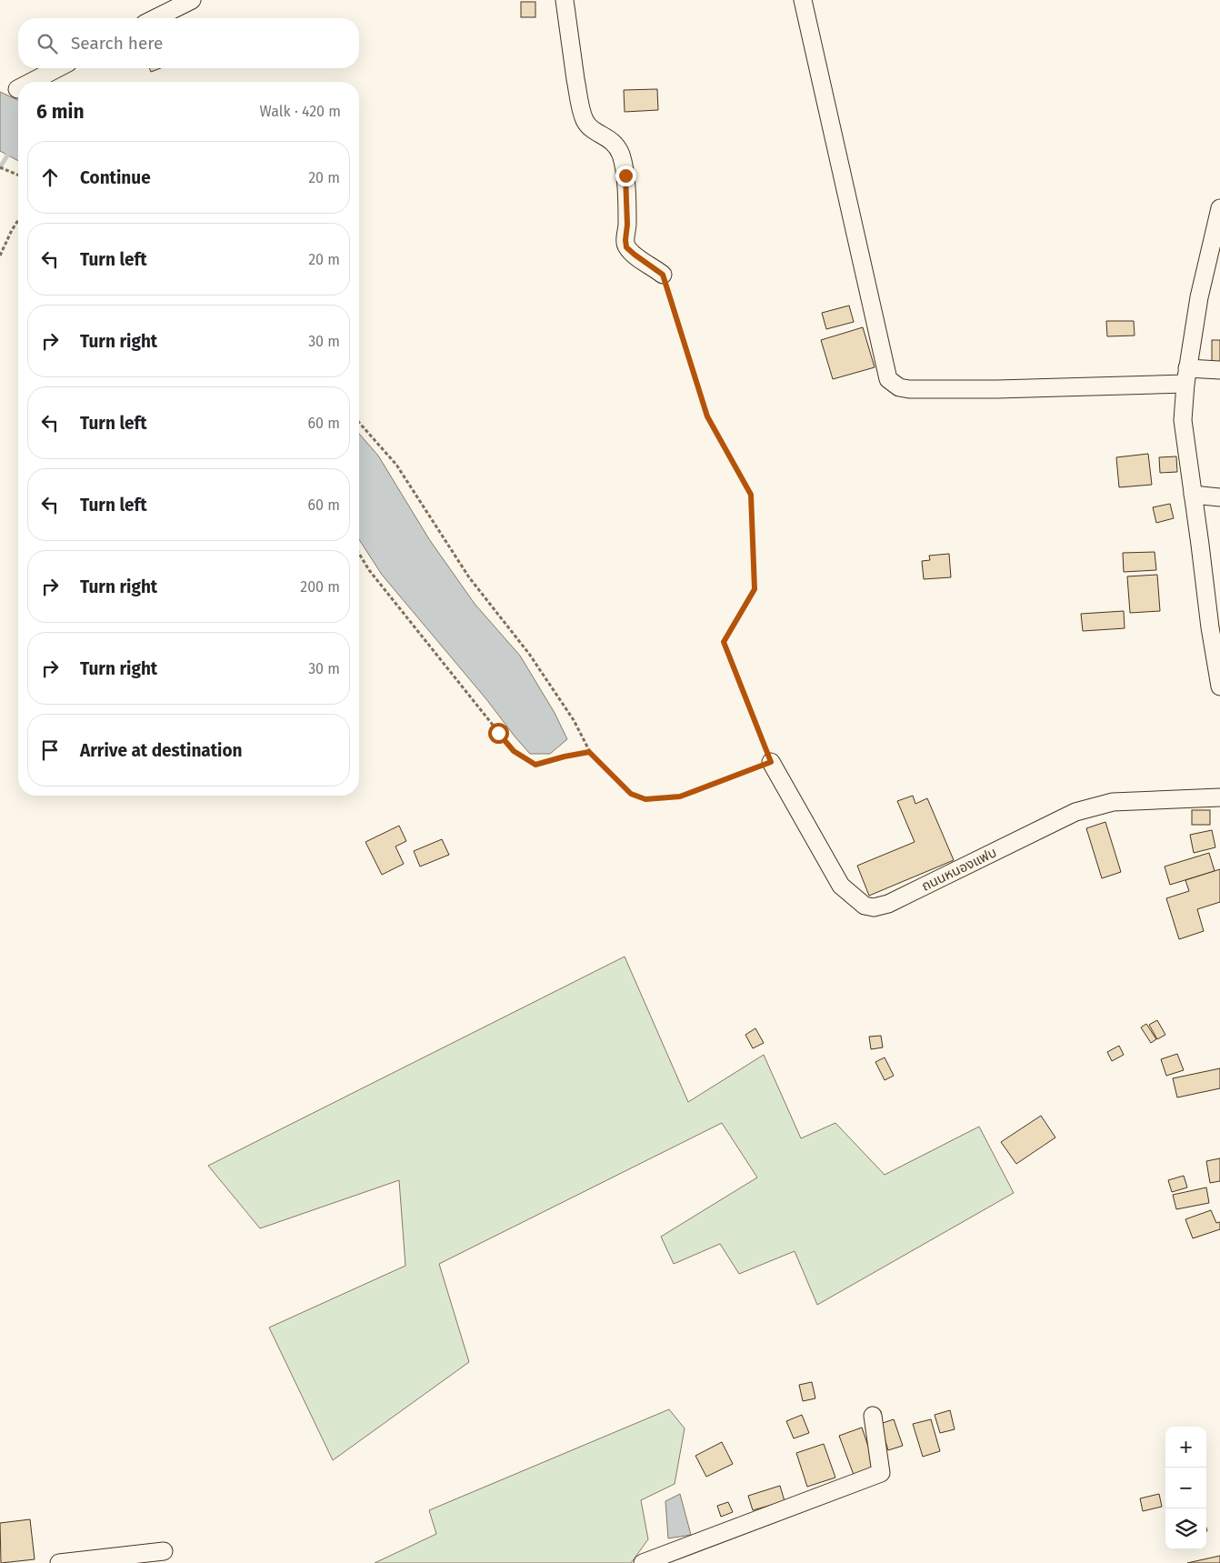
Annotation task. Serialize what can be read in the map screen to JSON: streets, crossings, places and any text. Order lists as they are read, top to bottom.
{
  "streets": {
    "street": ["ถนนหนองแฟบ"]
  },
  "page": {
    "search": "Search here",
    "heading": ["6 min", "Walk · 420 m"],
    "list": [
      ["Continue", "20 m"],
      ["Turn left", "20 m"],
      ["Turn right", "30 m"],
      ["Turn left", "60 m"],
      ["Turn left", "60 m"],
      ["Turn right", "200 m"],
      ["Turn right", "30 m"],
      "Arrive at destination"
    ],
    "map_buttons": ["+", "−"]
  }
}
